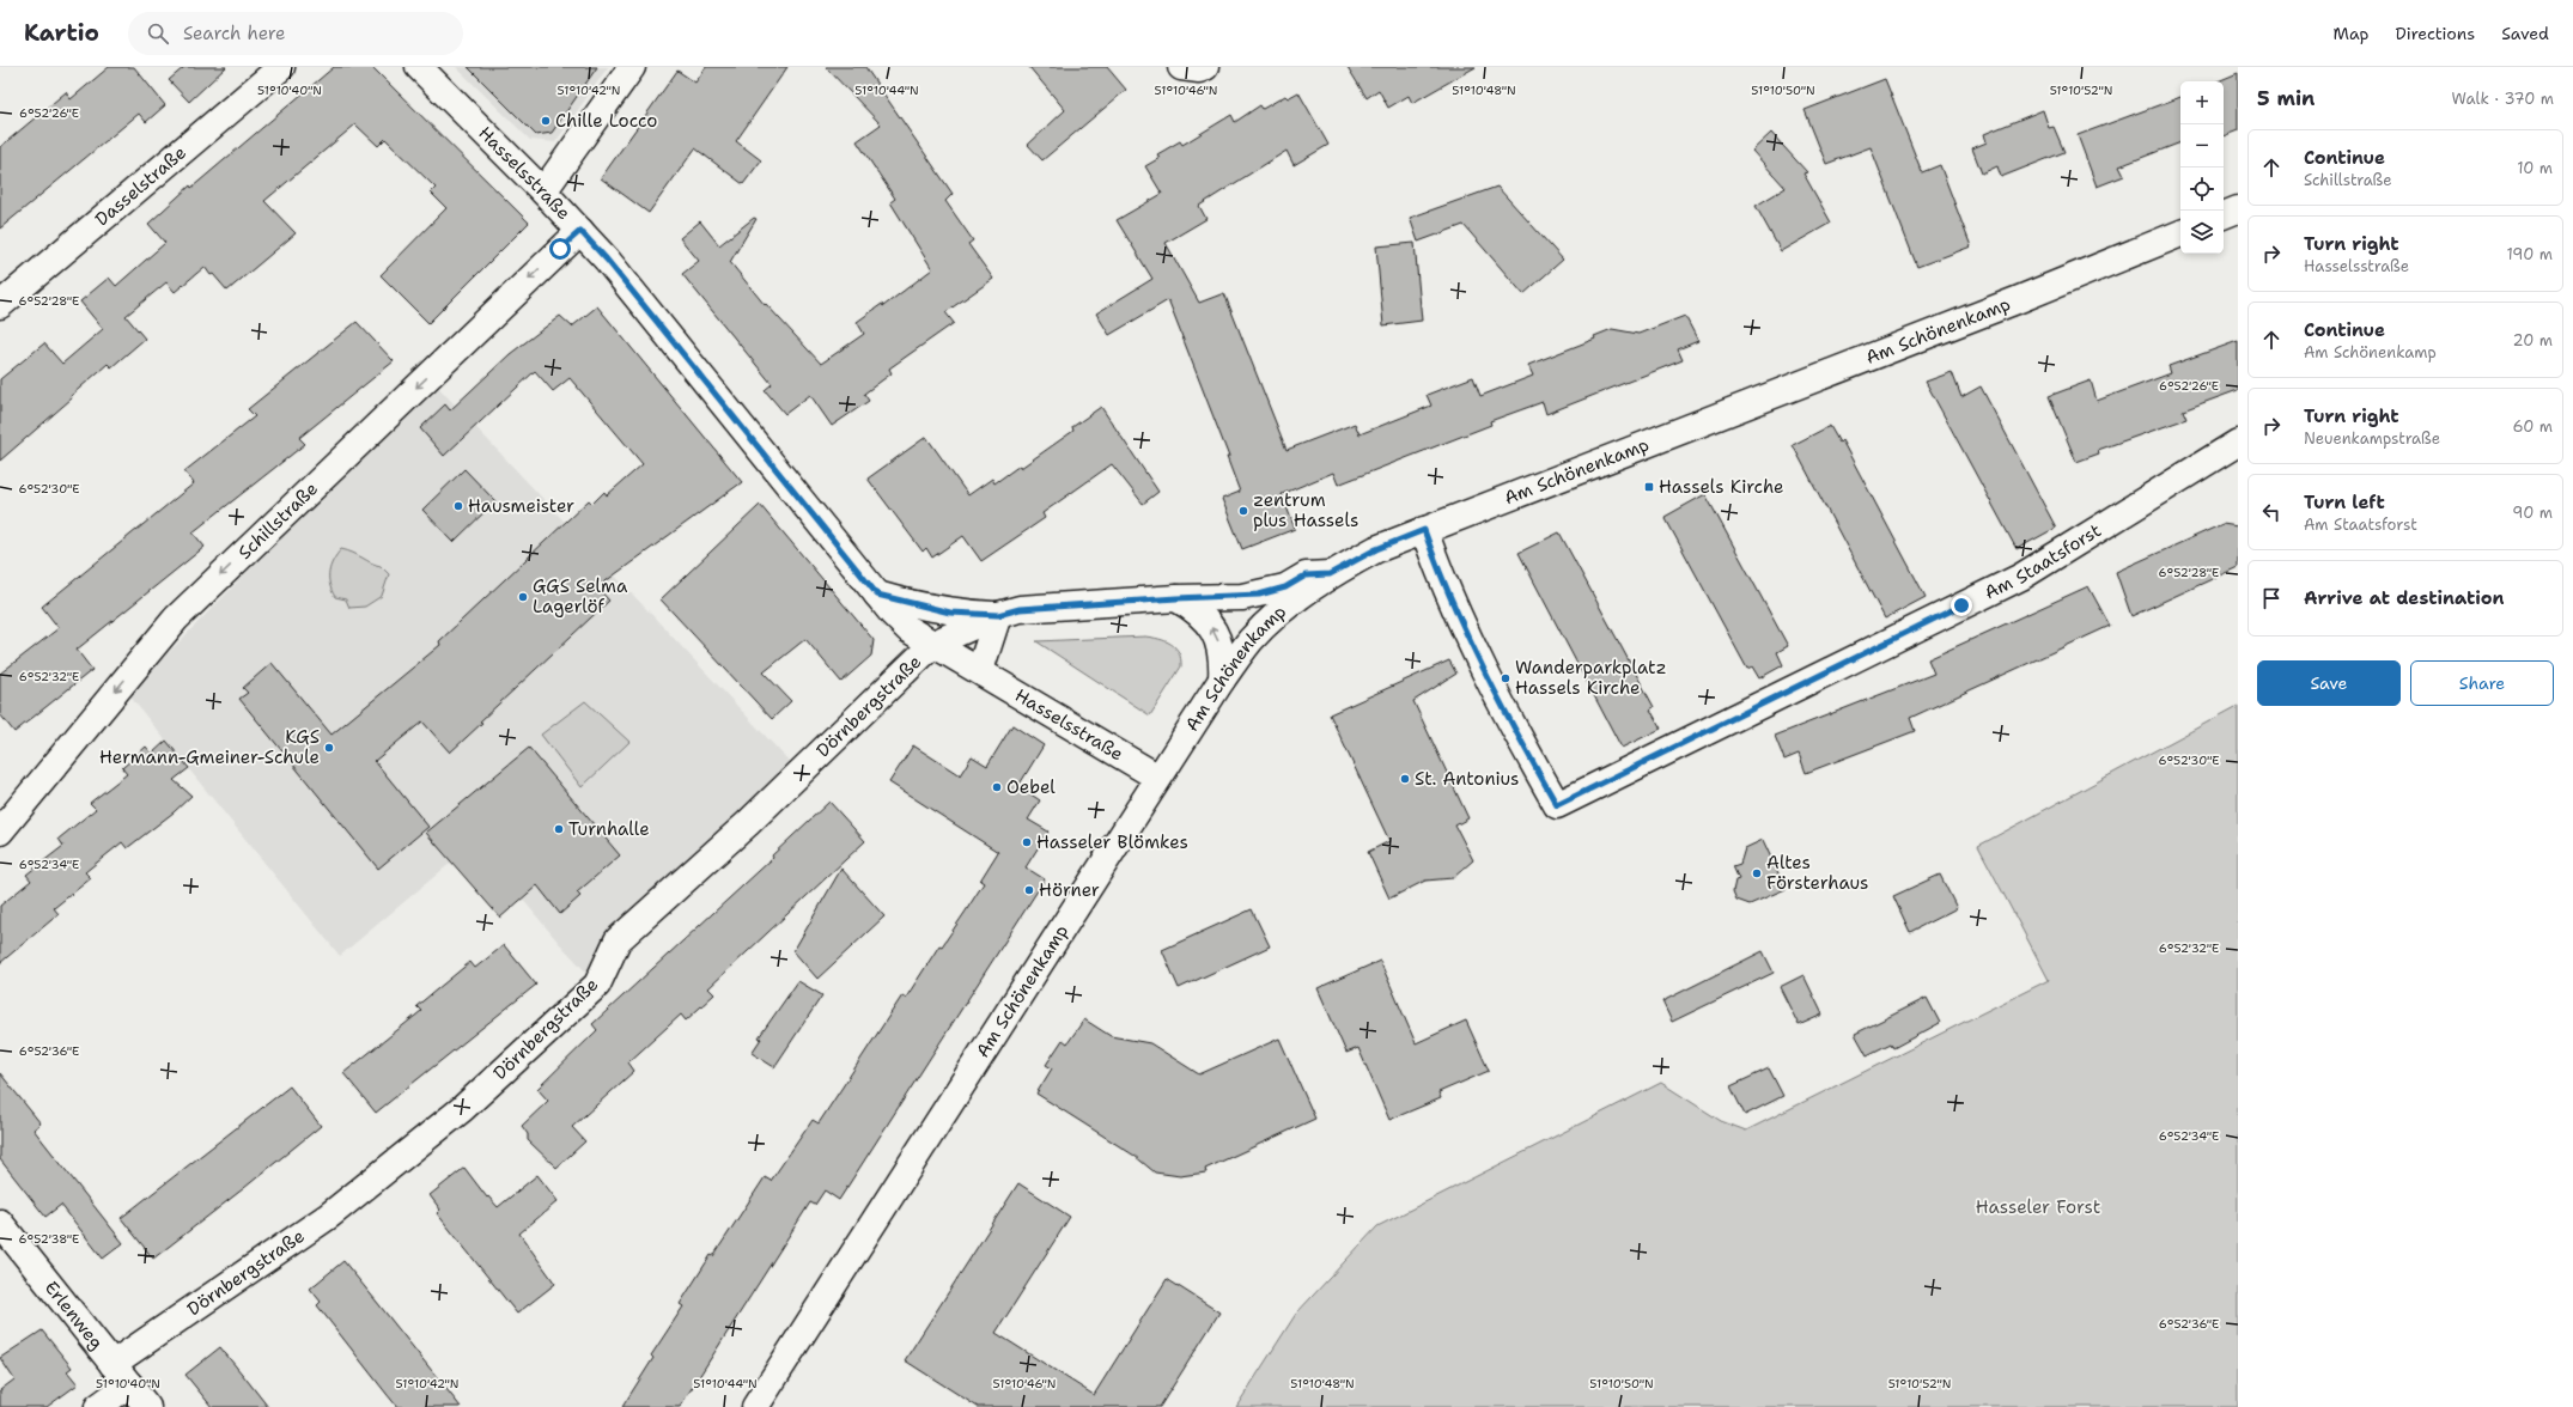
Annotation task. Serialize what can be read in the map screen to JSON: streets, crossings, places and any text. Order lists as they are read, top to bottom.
{
  "streets": {
    "street": [
      "Hasselsstraße",
      "Dasselstraße",
      "Am Schönenkamp",
      "Schillstraße",
      "Am Staatsforst",
      "Dörnbergstraße",
      "Erlenweg"
    ]
  },
  "crossings": [
    ["Hasselsstraße", "Am Schönenkamp"],
    ["Hasselsstraße", "Schillstraße"],
    ["Hasselsstraße", "Dörnbergstraße"],
    ["Am Schönenkamp", "Am Staatsforst"],
    ["Dörnbergstraße", "Erlenweg"]
  ],
  "one_way": ["Schillstraße"],
  "parks": ["Hasseler Forst"],
  "places": {
    "other": [
      "Chille Locco",
      "Hausmeister",
      "zentrum plus Hassels",
      "GGS Selma Lagerlöf",
      "Wanderparkplatz Hassels Kirche",
      "KGS Hermann-Gmeiner-Schule",
      "St. Antonius",
      "Oebel",
      "Turnhalle",
      "Hasseler Blömkes",
      "Altes Försterhaus",
      "Hörner"
    ],
    "transit": ["Hassels Kirche"]
  },
  "page": {
    "header": "Kartio",
    "search": "Search here",
    "nav": ["Map", "Directions", "Saved"],
    "heading": ["5 min", "Walk · 370 m"],
    "map_buttons": ["+", "−"],
    "list": [
      ["Continue", "Schillstraße", "10 m"],
      ["Turn right", "Hasselsstraße", "190 m"],
      ["Continue", "Am Schönenkamp", "20 m"],
      ["Turn right", "Neuenkampstraße", "60 m"],
      ["Turn left", "Am Staatsforst", "90 m"],
      "Arrive at destination"
    ],
    "buttons": ["Save", "Share"]
  },
  "coordinates": [
    "51°10'40\"N",
    "51°10'42\"N",
    "51°10'44\"N",
    "51°10'46\"N",
    "51°10'48\"N",
    "51°10'50\"N",
    "51°10'52\"N",
    "6°52'26\"E",
    "6°52'28\"E",
    "6°52'30\"E",
    "6°52'32\"E",
    "6°52'34\"E",
    "6°52'36\"E",
    "6°52'38\"E"
  ]
}
